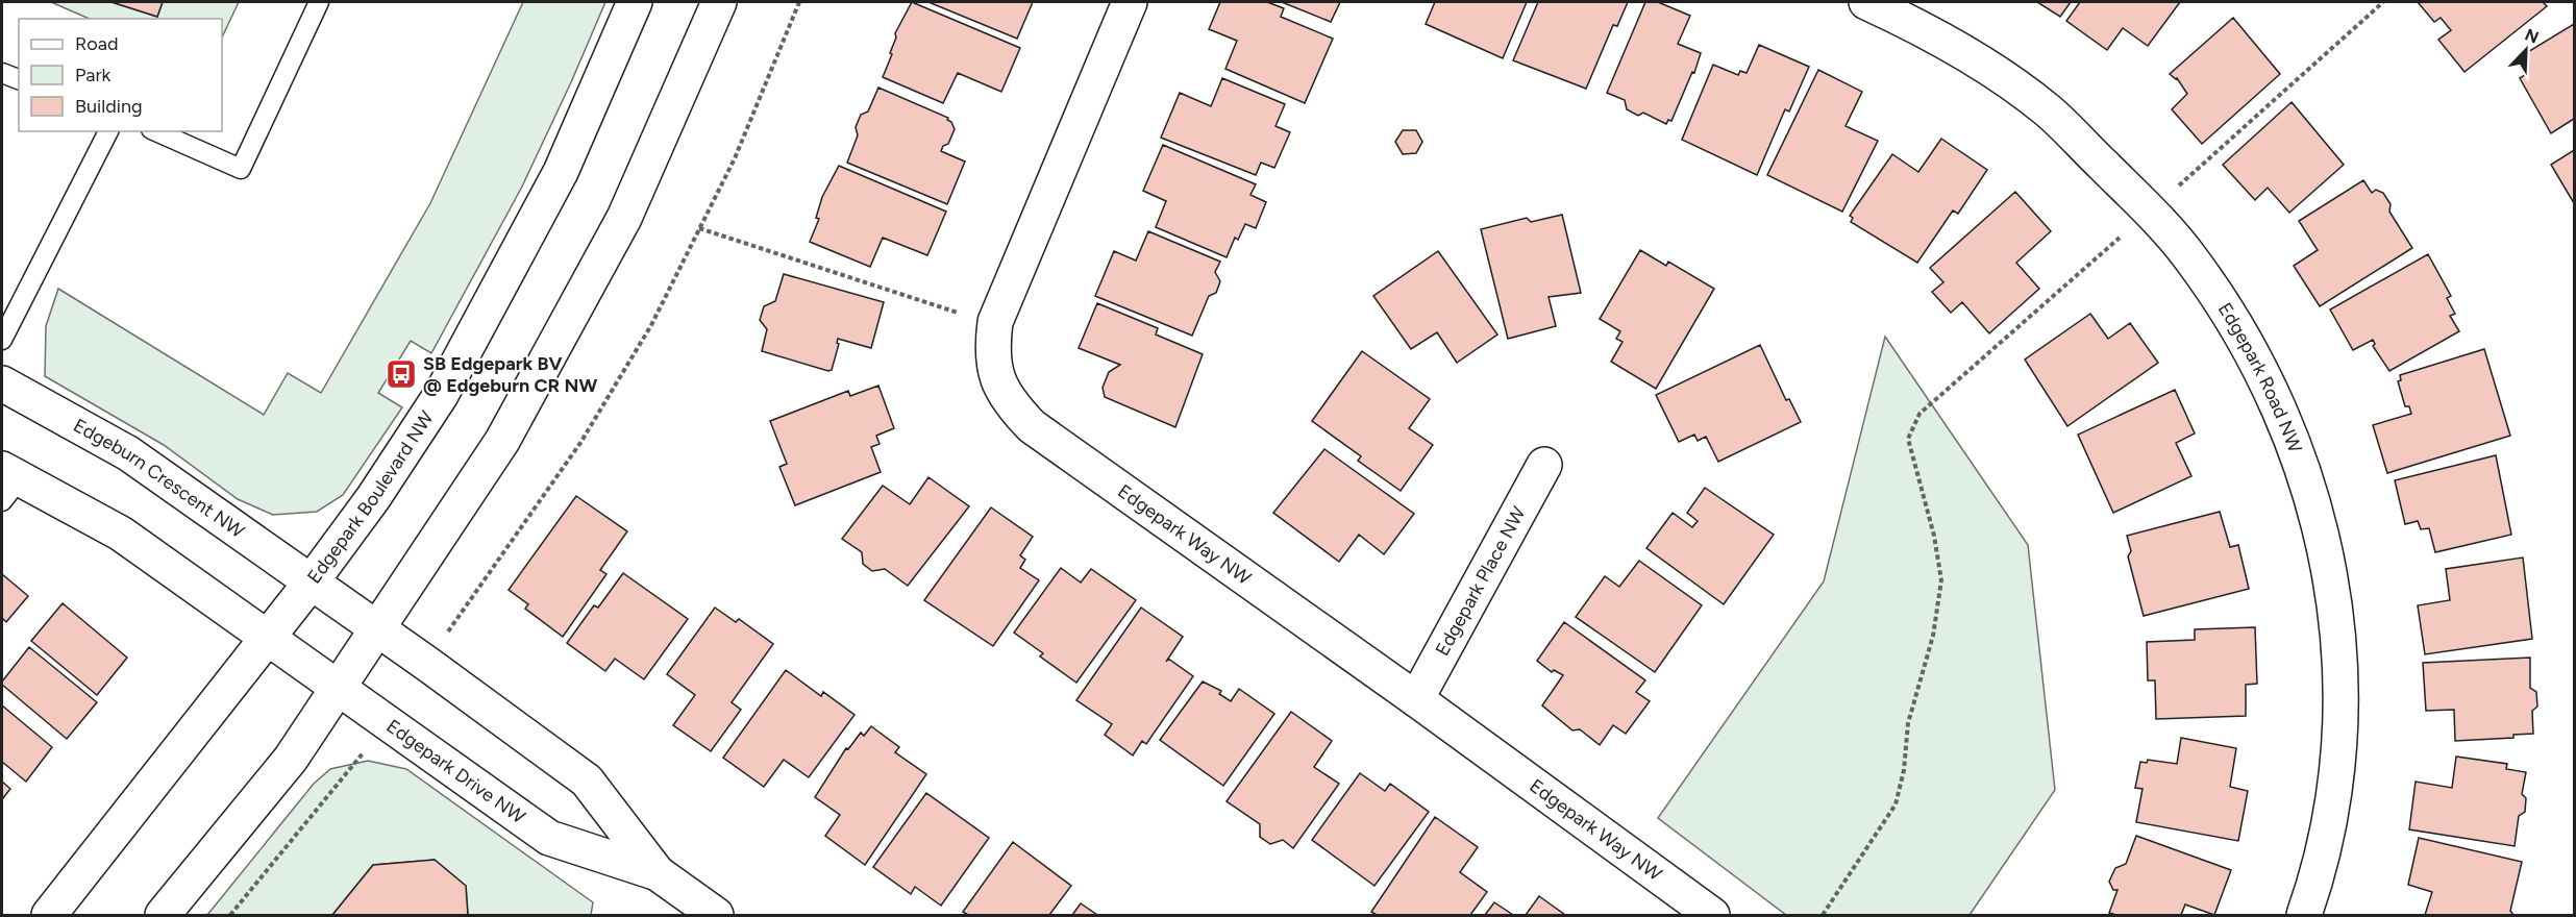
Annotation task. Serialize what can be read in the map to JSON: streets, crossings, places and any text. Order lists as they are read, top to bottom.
{
  "streets": {
    "street": [
      "Edgepark Road NW",
      "Edgeburn Crescent NW",
      "Edgepark Boulevard NW",
      "Edgepark Way NW",
      "Edgepark Place NW",
      "Edgepark Drive NW"
    ]
  },
  "crossings": [
    ["Edgeburn Crescent NW", "Edgepark Boulevard NW"],
    ["Edgeburn Crescent NW", "Edgepark Drive NW"],
    ["Edgepark Boulevard NW", "Edgepark Drive NW"],
    ["Edgepark Way NW", "Edgepark Place NW"]
  ],
  "places": {
    "bus stop": ["SB Edgepark BV @ Edgeburn CR NW"]
  },
  "legend": ["Road", "Park", "Building"],
  "north": "top right"
}
